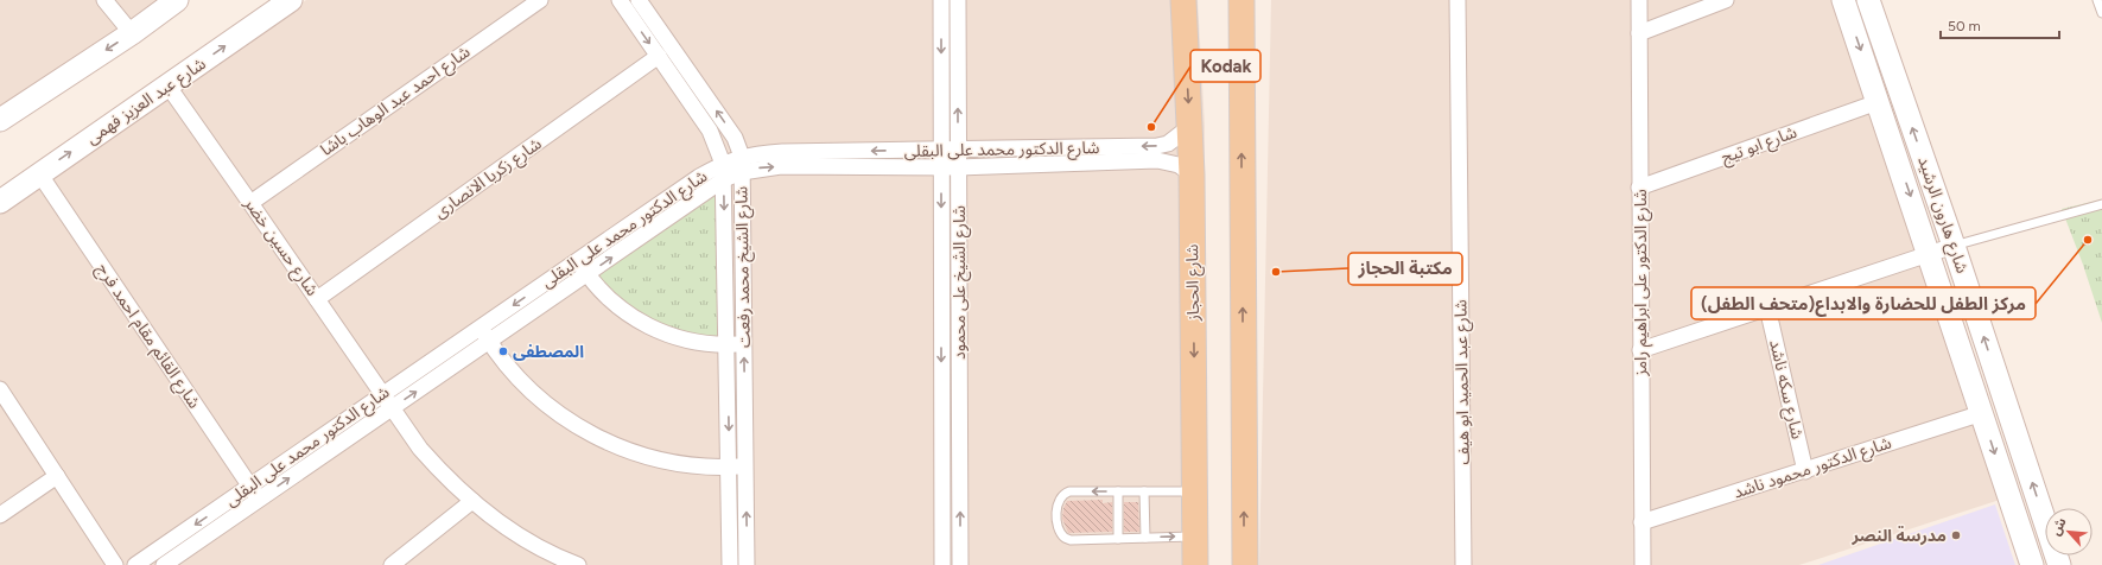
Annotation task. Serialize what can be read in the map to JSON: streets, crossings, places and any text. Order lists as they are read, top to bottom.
{
  "streets": {
    "main road": ["شارع الحجاز"],
    "street": [
      "شارع عبد العزيز فهمى",
      "شارع احمد عبد الوهاب باشا",
      "شارع ابو تيج",
      "شارع الدكتور محمد على البقلى",
      "شارع زكريا الانصارى",
      "شارع هارون الرشيد",
      "شارع حسين خضر",
      "شارع الشيخ محمد رفعت",
      "شارع الشيخ على محمود",
      "شارع الدكتور على ابراهيم رامز",
      "شارع القائم مقام احمد فرج",
      "شارع عبد الحميد ابو هيف",
      "شارع سكه ناشد",
      "شارع الدكتور محمود ناشد"
    ]
  },
  "crossings": [
    ["شارع عبد العزيز فهمى", "شارع حسين خضر"],
    ["شارع عبد العزيز فهمى", "شارع القائم مقام احمد فرج"],
    ["شارع احمد عبد الوهاب باشا", "شارع حسين خضر"],
    ["شارع ابو تيج", "شارع هارون الرشيد"],
    ["شارع ابو تيج", "شارع الدكتور على ابراهيم رامز"],
    ["شارع الدكتور محمد على البقلى", "شارع حسين خضر"],
    ["شارع الدكتور محمد على البقلى", "شارع الشيخ محمد رفعت"],
    ["شارع الدكتور محمد على البقلى", "شارع الشيخ على محمود"],
    ["شارع الدكتور محمد على البقلى", "شارع الحجاز"],
    ["شارع الدكتور محمد على البقلى", "شارع القائم مقام احمد فرج"],
    ["شارع زكريا الانصارى", "شارع حسين خضر"],
    ["شارع زكريا الانصارى", "شارع الشيخ محمد رفعت"],
    ["شارع هارون الرشيد", "شارع الدكتور محمود ناشد"],
    ["شارع الدكتور على ابراهيم رامز", "شارع الدكتور محمود ناشد"],
    ["شارع سكه ناشد", "شارع الدكتور محمود ناشد"]
  ],
  "places": [
    "Kodak",
    "مركز الطفل للحضارة والابداع(متحف الطفل)",
    "مكتبة الحجاز",
    "المصطفى",
    "مدرسة النصر"
  ],
  "scale_bar": "50 m",
  "north": "top left"
}
